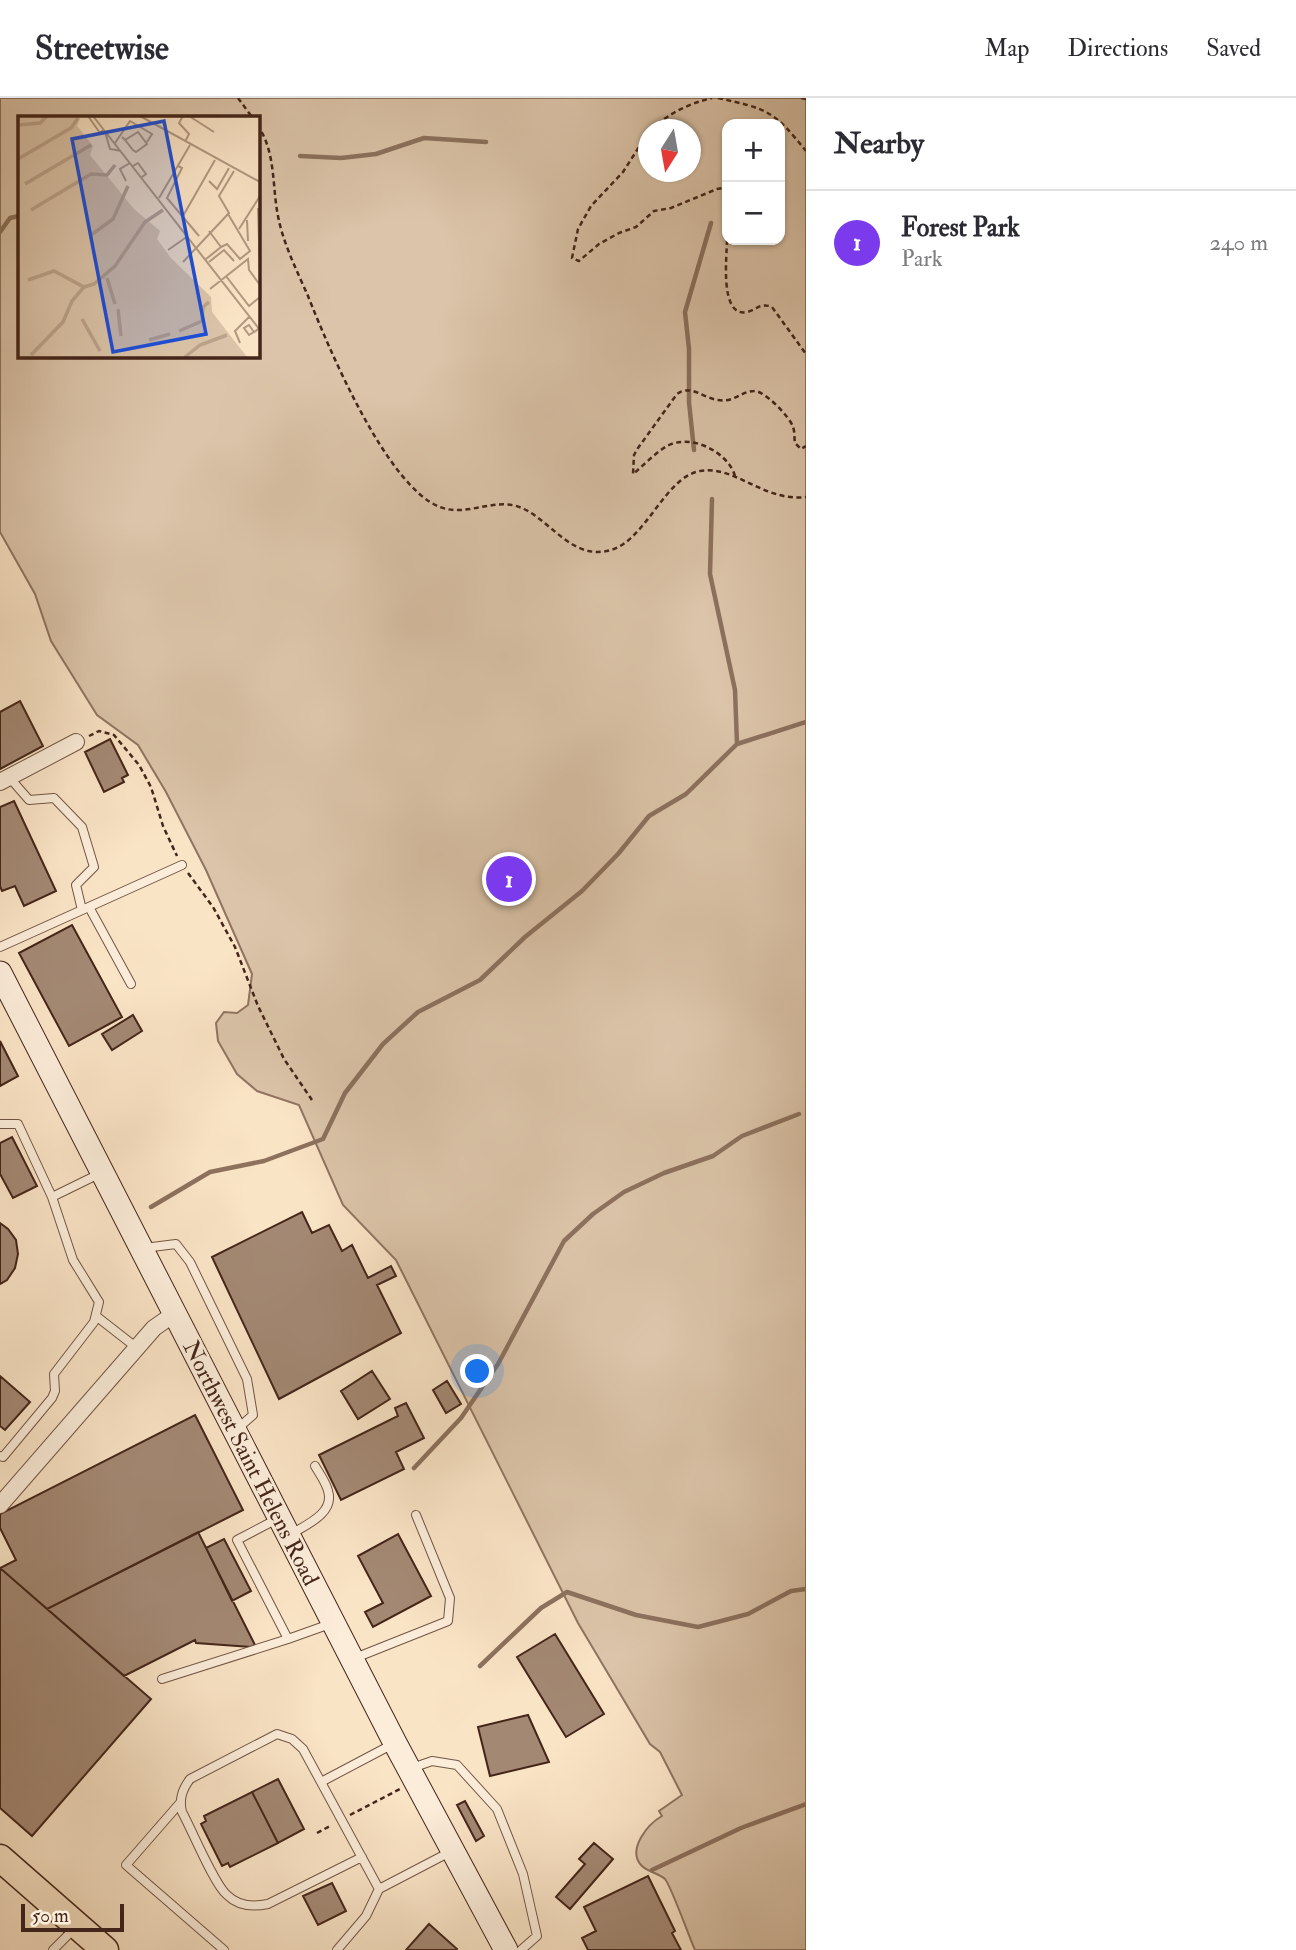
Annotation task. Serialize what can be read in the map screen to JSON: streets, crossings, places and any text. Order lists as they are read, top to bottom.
{
  "streets": {
    "main road": ["Northwest Saint Helens Road"]
  },
  "scale_bar": "50 m",
  "north": "bottom",
  "page": {
    "header": "Streetwise",
    "nav": ["Map", "Directions", "Saved"],
    "heading": "Nearby",
    "map_buttons": ["+", "−"],
    "list": [
      {
        "mark": "1",
        "name": "Forest Park",
        "note": "Park",
        "value": "240 m"
      }
    ],
    "pins": "1",
    "scale": "50 m"
  }
}
